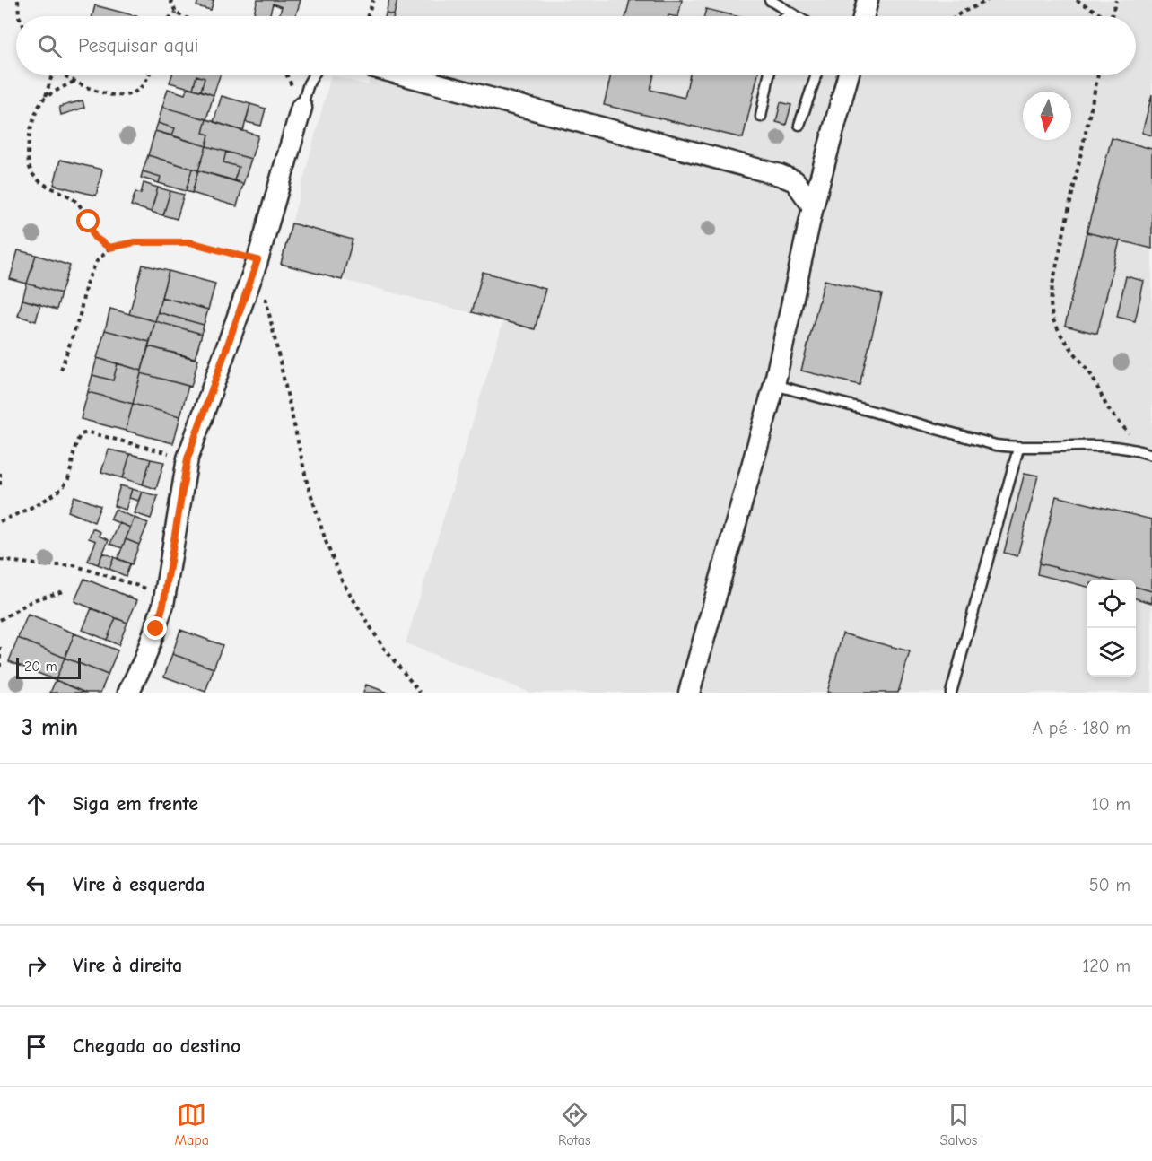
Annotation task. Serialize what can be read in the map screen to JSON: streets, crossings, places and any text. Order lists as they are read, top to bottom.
{
  "scale_bar": "20 m",
  "north": "bottom",
  "page": {
    "search": "Pesquisar aqui",
    "scale": "20 m",
    "heading": ["3 min", "A pé · 180 m"],
    "list": [
      ["Siga em frente", "10 m"],
      ["Vire à esquerda", "50 m"],
      ["Vire à direita", "120 m"],
      "Chegada ao destino"
    ],
    "nav": ["Mapa", "Rotas", "Salvos"]
  }
}
